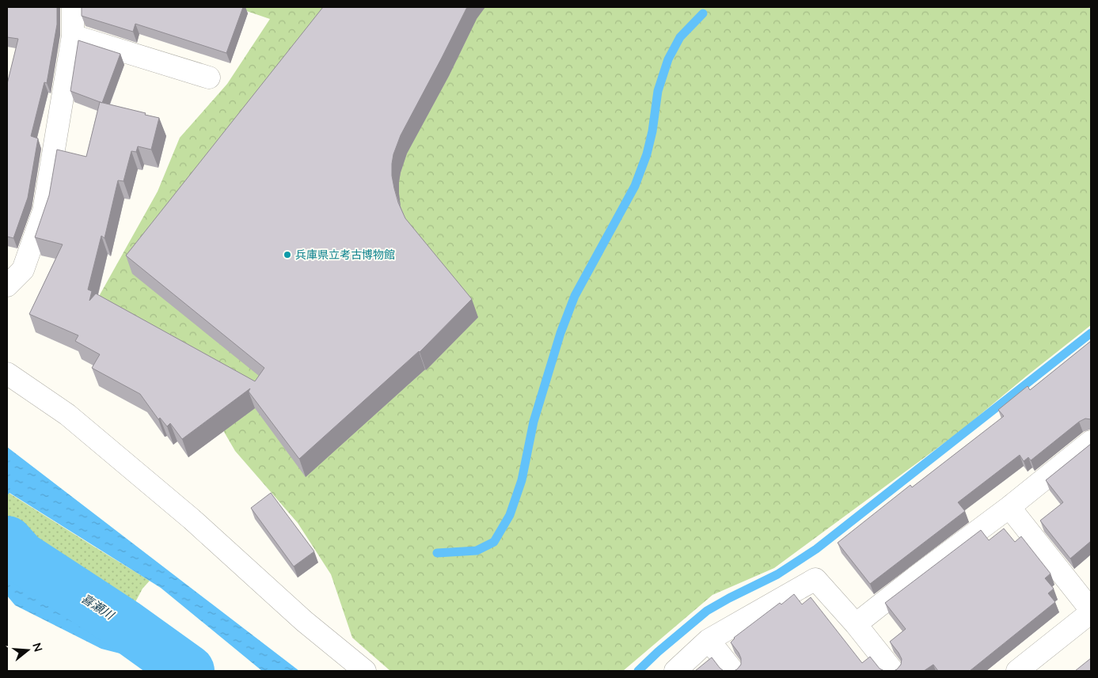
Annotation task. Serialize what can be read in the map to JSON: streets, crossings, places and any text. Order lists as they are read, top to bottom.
{
  "water": ["喜瀬川"],
  "places": ["兵庫県立考古博物館"],
  "north": "right"
}
